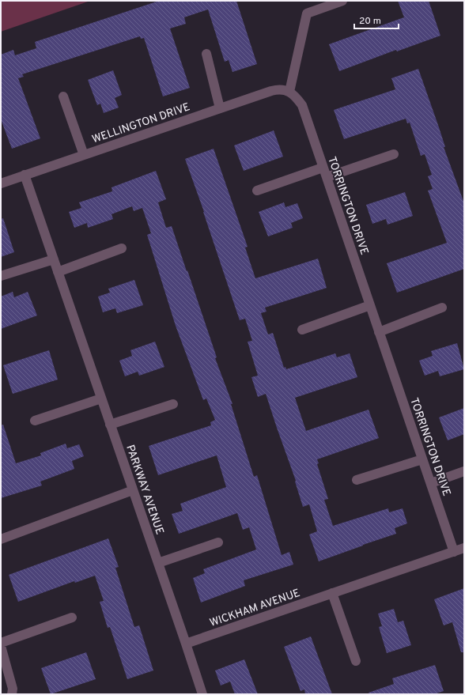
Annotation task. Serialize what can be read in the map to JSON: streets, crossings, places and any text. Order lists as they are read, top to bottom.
{
  "streets": {
    "street": [
      "WELLINGTON DRIVE",
      "TORRINGTON DRIVE",
      "PARKWAY AVENUE",
      "WICKHAM AVENUE"
    ]
  },
  "crossings": [
    ["WELLINGTON DRIVE", "TORRINGTON DRIVE"],
    ["WELLINGTON DRIVE", "PARKWAY AVENUE"],
    ["TORRINGTON DRIVE", "WICKHAM AVENUE"],
    ["PARKWAY AVENUE", "WICKHAM AVENUE"]
  ],
  "scale_bar": "20 m"
}
